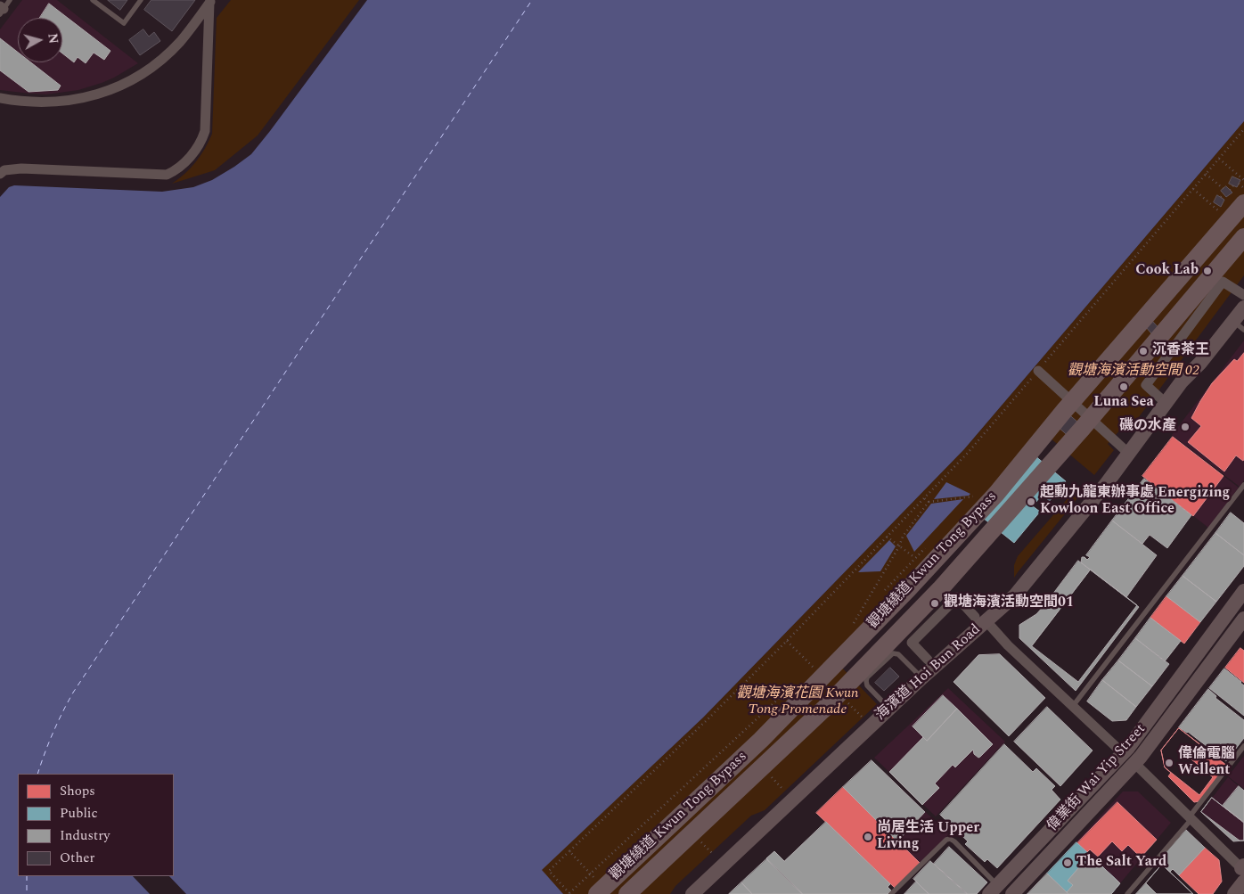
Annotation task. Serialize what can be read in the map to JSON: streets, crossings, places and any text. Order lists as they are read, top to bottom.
{
  "streets": {
    "highway": ["觀塘繞道 Kwun Tong Bypass"],
    "street": ["海濱道 Hoi Bun Road", "偉業街 Wai Yip Street"]
  },
  "parks": ["觀塘海濱活動空間 02", "觀塘海濱花園 Kwun Tong Promenade"],
  "places": [
    "Cook Lab",
    "沉香茶王",
    "Luna Sea",
    "磯の水產",
    "起動九龍東辦事處 Energizing Kowloon East Office",
    "觀塘海濱活動空間01",
    "偉倫電腦 Wellent",
    "尚居生活 Upper Living",
    "The Salt Yard"
  ],
  "legend": [
    "Shops",
    "Public",
    "Industry",
    "Other"
  ],
  "north": "right"
}
